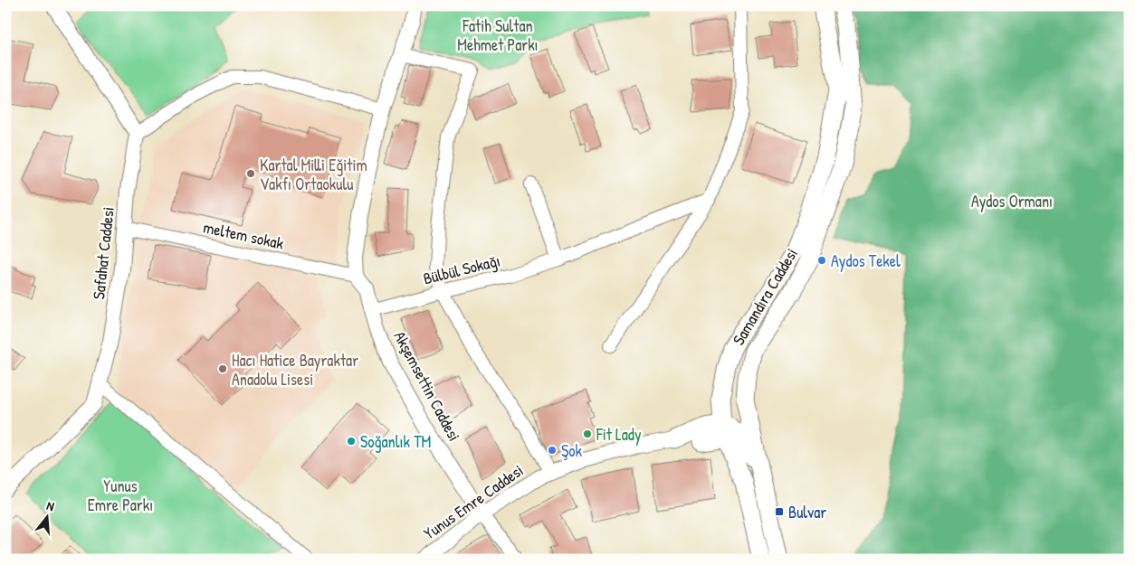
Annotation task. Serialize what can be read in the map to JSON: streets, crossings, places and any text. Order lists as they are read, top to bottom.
{
  "streets": {
    "main road": ["Samandıra Caddesi"],
    "street": [
      "meltem sokak",
      "Safahat Caddesi",
      "Bülbül Sokağı",
      "Akşemsettin Caddesi",
      "Yunus Emre Caddesi"
    ]
  },
  "crossings": [
    ["meltem sokak", "Safahat Caddesi"],
    ["meltem sokak", "Akşemsettin Caddesi"],
    ["Bülbül Sokağı", "Akşemsettin Caddesi"],
    ["Akşemsettin Caddesi", "Yunus Emre Caddesi"]
  ],
  "parks": ["Fatih Sultan Mehmet Parkı", "Aydos Ormanı", "Yunus Emre Parkı"],
  "places": {
    "other": [
      "Kartal Milli Eğitim Vakfı Ortaokulu",
      "Aydos Tekel",
      "Hacı Hatice Bayraktar Anadolu Lisesi",
      "Fit Lady",
      "Soğanlık TM",
      "Şok"
    ],
    "transit": ["Bulvar"]
  },
  "north": "top"
}
